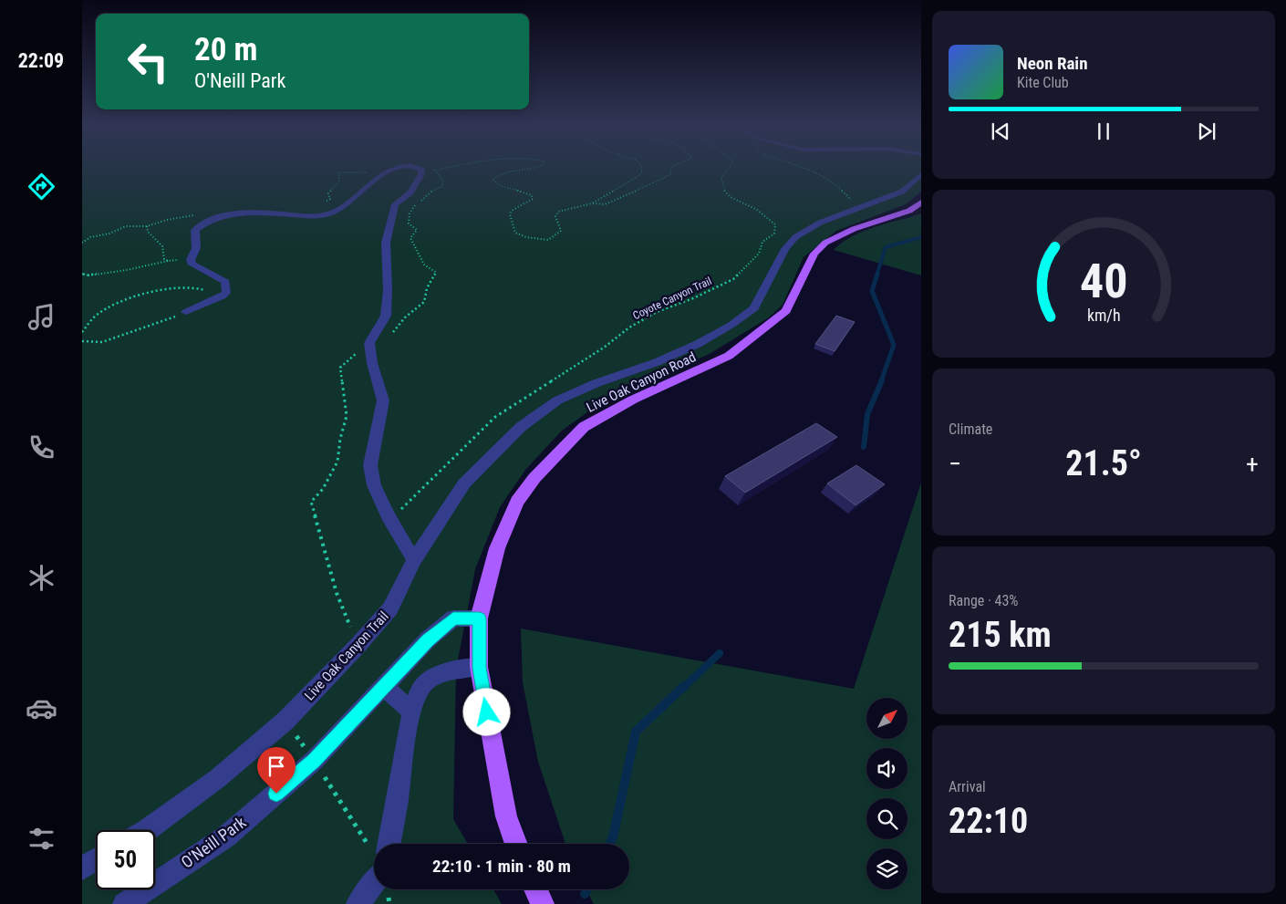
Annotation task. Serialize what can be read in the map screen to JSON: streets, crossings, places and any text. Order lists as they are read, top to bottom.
{
  "streets": {
    "main road": ["Live Oak Canyon Road"],
    "street": ["Live Oak Canyon Trail", "O'Neill Park"],
    "path": ["Coyote Canyon Trail"]
  },
  "crossings": [
    ["Live Oak Canyon Road", "O'Neill Park"]
  ],
  "north": "top right",
  "page": {
    "tabs": "22:09",
    "turn": ["20 m", "O'Neill Park"],
    "song": ["Neon Rain", "Kite Club"],
    "tile": [
      "Climate",
      ["Range · 43%", "215 km"],
      ["Arrival", "22:10"]
    ],
    "heat": ["−", "21.5°", "+"],
    "limit": "50",
    "trip": "22:10 · 1 min · 80 m",
    "gauge": ["40", "km/h"]
  }
}
